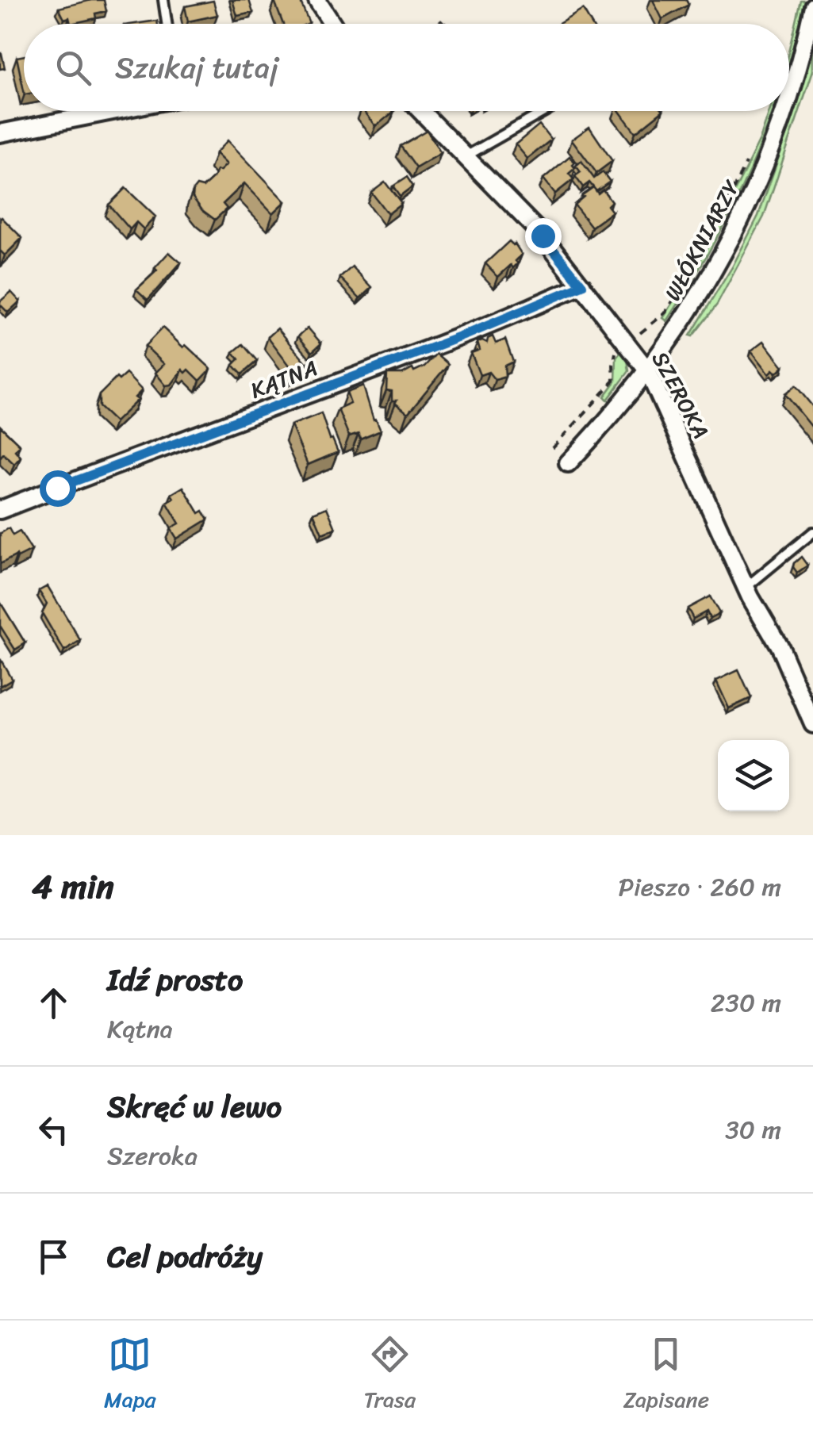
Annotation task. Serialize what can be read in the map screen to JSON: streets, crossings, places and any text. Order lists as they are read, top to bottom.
{
  "streets": {
    "street": ["WŁÓKNIARZY", "KĄTNA", "SZEROKA"]
  },
  "crossings": [
    ["WŁÓKNIARZY", "SZEROKA"],
    ["KĄTNA", "SZEROKA"]
  ],
  "page": {
    "search": "Szukaj tutaj",
    "heading": ["4 min", "Pieszo · 260 m"],
    "list": [
      ["Idź prosto", "Kątna", "230 m"],
      ["Skręć w lewo", "Szeroka", "30 m"],
      "Cel podróży"
    ],
    "nav": ["Mapa", "Trasa", "Zapisane"]
  }
}
